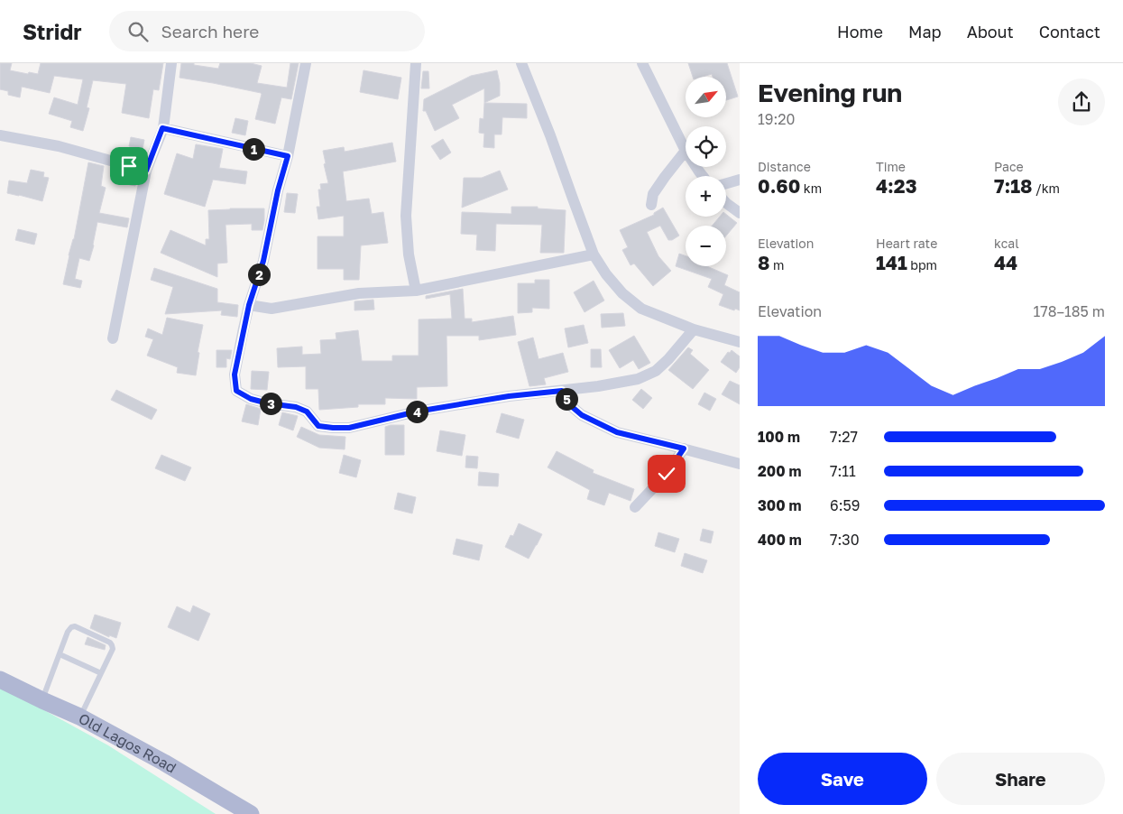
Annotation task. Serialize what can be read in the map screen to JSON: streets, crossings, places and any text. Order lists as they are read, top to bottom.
{
  "streets": {
    "main road": ["Old Lagos Road"]
  },
  "north": "top right",
  "page": {
    "header": "Stridr",
    "search": "Search here",
    "nav": [
      "Home",
      "Map",
      "About",
      "Contact"
    ],
    "heading": ["Evening run", "19:20"],
    "map_buttons": ["+", "−"],
    "pins": [
      "1",
      "2",
      "5",
      "3",
      "4"
    ],
    "stats": [
      ["Distance", "0.60 km"],
      ["Time", "4:23"],
      ["Pace", "7:18 /km"],
      ["Elevation", "8 m"],
      ["Heart rate", "141 bpm"],
      ["kcal", "44"]
    ],
    "chart": ["Elevation", "178–185 m"],
    "list": [
      {
        "name": "100 m",
        "note": "7:27"
      },
      {
        "name": "200 m",
        "note": "7:11"
      },
      {
        "name": "300 m",
        "note": "6:59"
      },
      {
        "name": "400 m",
        "note": "7:30"
      }
    ],
    "buttons": ["Save", "Share"]
  }
}
